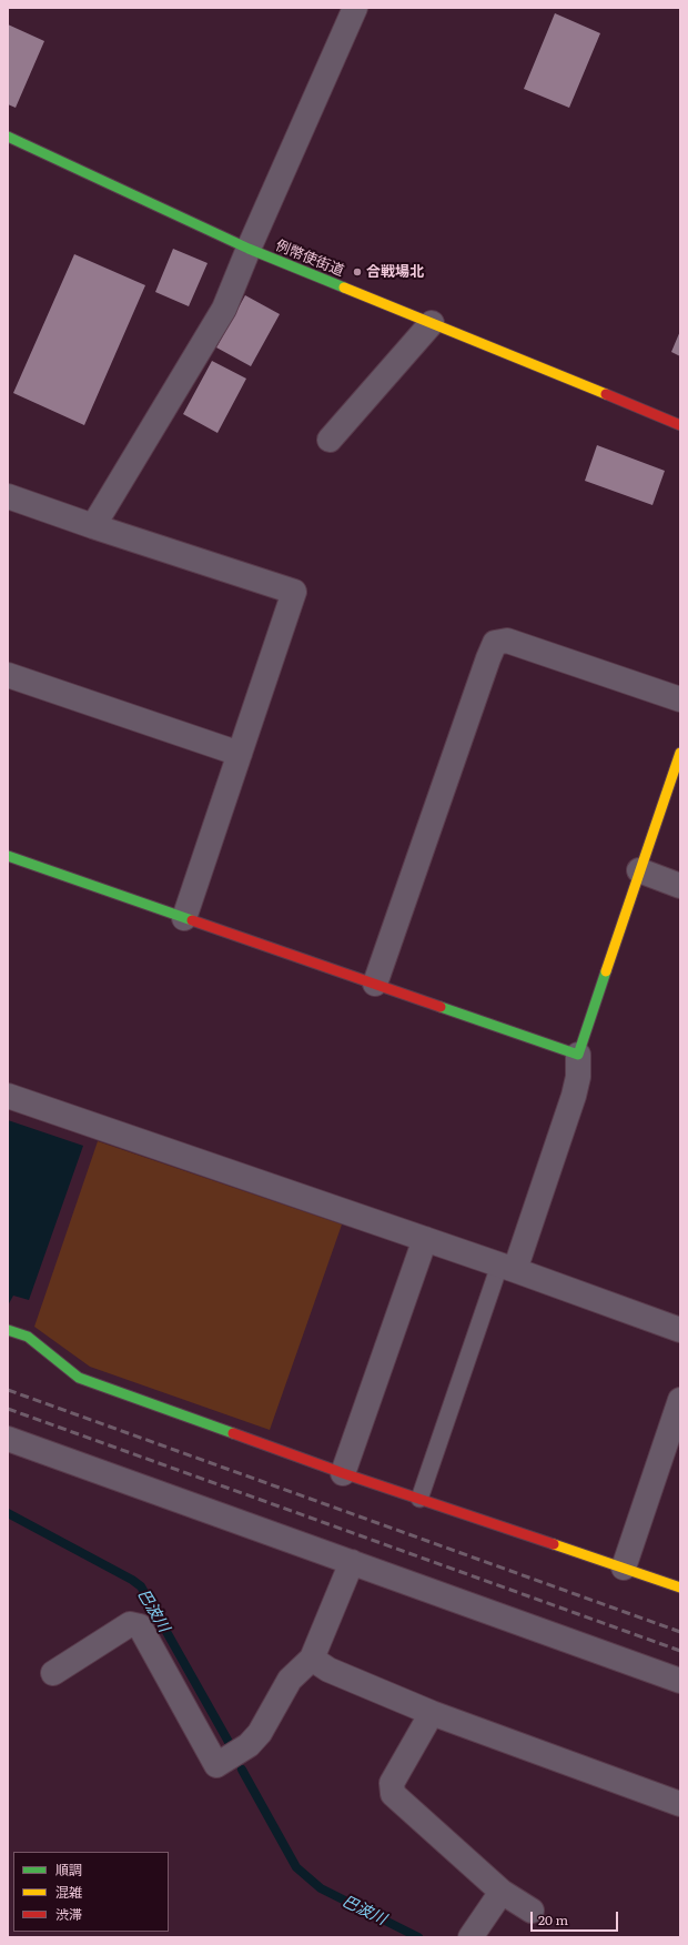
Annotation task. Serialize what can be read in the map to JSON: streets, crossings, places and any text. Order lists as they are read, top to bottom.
{
  "streets": {
    "street": ["例幣使街道"]
  },
  "water": ["巴波川"],
  "places": ["合戦場北"],
  "legend": ["順調", "混雑", "渋滞"],
  "scale_bar": "20 m"
}
